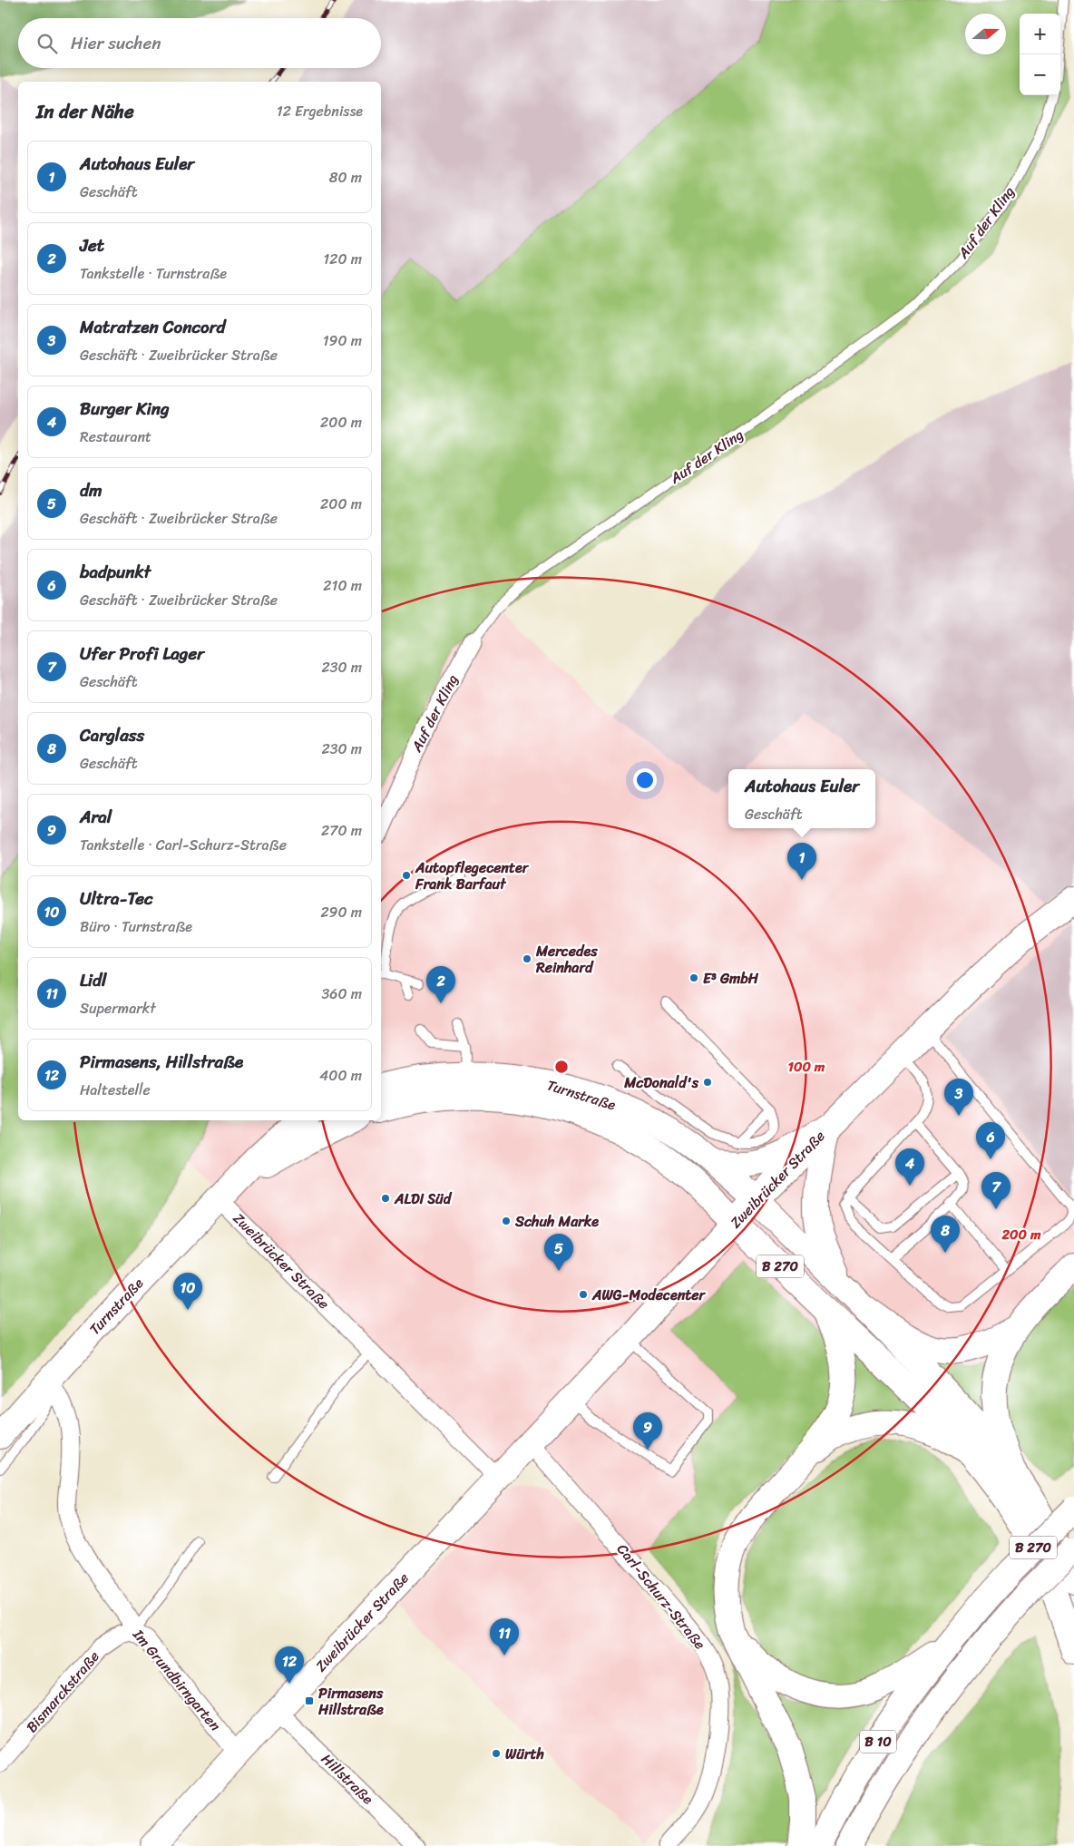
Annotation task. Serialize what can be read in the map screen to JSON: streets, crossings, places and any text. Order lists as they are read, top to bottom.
{
  "streets": {
    "main road": [
      "Turnstraße",
      "Zweibrücker Straße",
      "B 270",
      "B 10"
    ],
    "street": [
      "Auf der Kling",
      "Carl-Schurz-Straße",
      "Im Grundbirngarten",
      "Bismarckstraße",
      "Hillstraße"
    ]
  },
  "crossings": [
    ["Turnstraße", "Zweibrücker Straße"],
    ["Turnstraße", "B 270"],
    ["Turnstraße", "Im Grundbirngarten"],
    ["Zweibrücker Straße", "B 270"],
    ["Zweibrücker Straße", "Carl-Schurz-Straße"],
    ["Zweibrücker Straße", "Im Grundbirngarten"],
    ["Zweibrücker Straße", "Hillstraße"],
    ["Im Grundbirngarten", "Bismarckstraße"]
  ],
  "places": {
    "other": [
      "Autopflegecenter Frank Barfaut",
      "Mercedes Reinhard",
      "E³ GmbH",
      "McDonald's",
      "ALDI Süd",
      "Schuh Marke",
      "AWG-Modecenter",
      "Würth"
    ],
    "transit": ["Pirmasens Hillstraße"]
  },
  "north": "right",
  "page": {
    "map_buttons": ["+", "−"],
    "search": "Hier suchen",
    "heading": ["In der Nähe", "12 Ergebnisse"],
    "list": [
      {
        "mark": "1",
        "name": "Autohaus Euler",
        "note": "Geschäft",
        "value": "80 m"
      },
      {
        "mark": "2",
        "name": "Jet",
        "note": "Tankstelle · Turnstraße",
        "value": "120 m"
      },
      {
        "mark": "3",
        "name": "Matratzen Concord",
        "note": "Geschäft · Zweibrücker Straße",
        "value": "190 m"
      },
      {
        "mark": "4",
        "name": "Burger King",
        "note": "Restaurant",
        "value": "200 m"
      },
      {
        "mark": "5",
        "name": "dm",
        "note": "Geschäft · Zweibrücker Straße",
        "value": "200 m"
      },
      {
        "mark": "6",
        "name": "badpunkt",
        "note": "Geschäft · Zweibrücker Straße",
        "value": "210 m"
      },
      {
        "mark": "7",
        "name": "Ufer Profi Lager",
        "note": "Geschäft",
        "value": "230 m"
      },
      {
        "mark": "8",
        "name": "Carglass",
        "note": "Geschäft",
        "value": "230 m"
      },
      {
        "mark": "9",
        "name": "Aral",
        "note": "Tankstelle · Carl-Schurz-Straße",
        "value": "270 m"
      },
      {
        "mark": "10",
        "name": "Ultra-Tec",
        "note": "Büro · Turnstraße",
        "value": "290 m"
      },
      {
        "mark": "11",
        "name": "Lidl",
        "note": "Supermarkt",
        "value": "360 m"
      },
      {
        "mark": "12",
        "name": "Pirmasens, Hillstraße",
        "note": "Haltestelle",
        "value": "400 m"
      }
    ],
    "popup": ["Autohaus Euler", "Geschäft"],
    "pins": [
      "1",
      "2",
      "3",
      "6",
      "4",
      "7",
      "8",
      "5",
      "10",
      "9",
      "11",
      "12"
    ]
  },
  "rings": ["100 m", "200 m"]
}
